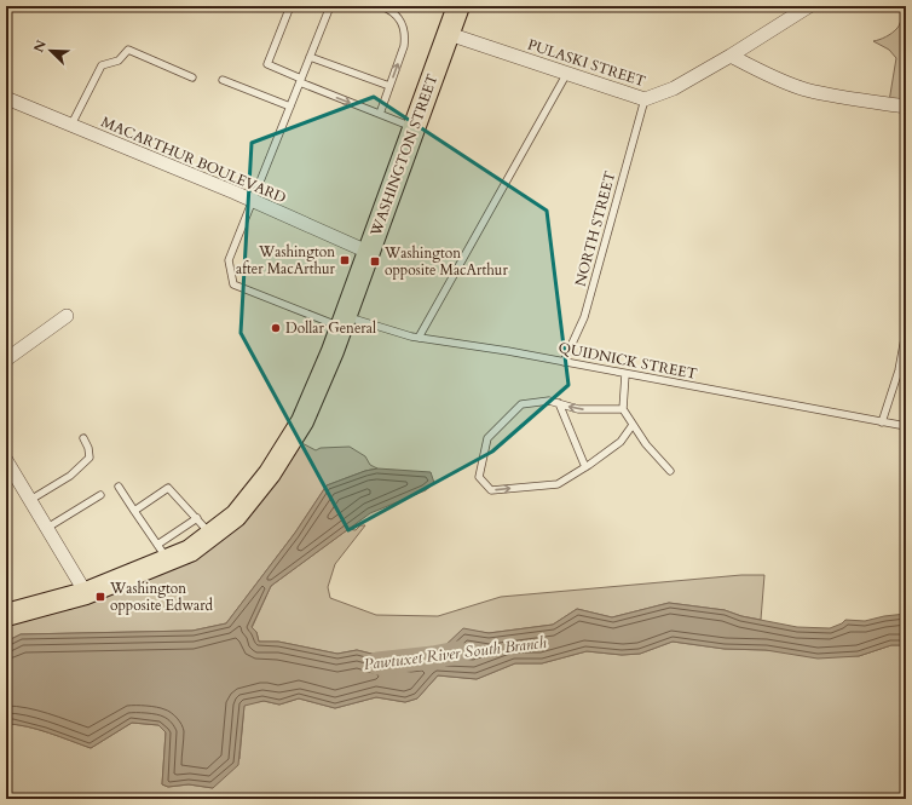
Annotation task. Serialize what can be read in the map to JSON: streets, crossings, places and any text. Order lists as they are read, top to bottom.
{
  "streets": {
    "main road": ["WASHINGTON STREET"],
    "street": ["PULASKI STREET", "MACARTHUR BOULEVARD"],
    "lane": ["NORTH STREET", "QUIDNICK STREET"]
  },
  "crossings": [
    ["PULASKI STREET", "WASHINGTON STREET"],
    ["PULASKI STREET", "NORTH STREET"],
    ["WASHINGTON STREET", "MACARTHUR BOULEVARD"],
    ["WASHINGTON STREET", "QUIDNICK STREET"],
    ["MACARTHUR BOULEVARD", "QUIDNICK STREET"],
    ["NORTH STREET", "QUIDNICK STREET"]
  ],
  "water": ["Pawtuxet River South Branch"],
  "places": {
    "transit": ["Washington after MacArthur", "Washington opposite MacArthur", "Washington opposite Edward"],
    "other": ["Dollar General"]
  },
  "north": "top left"
}
